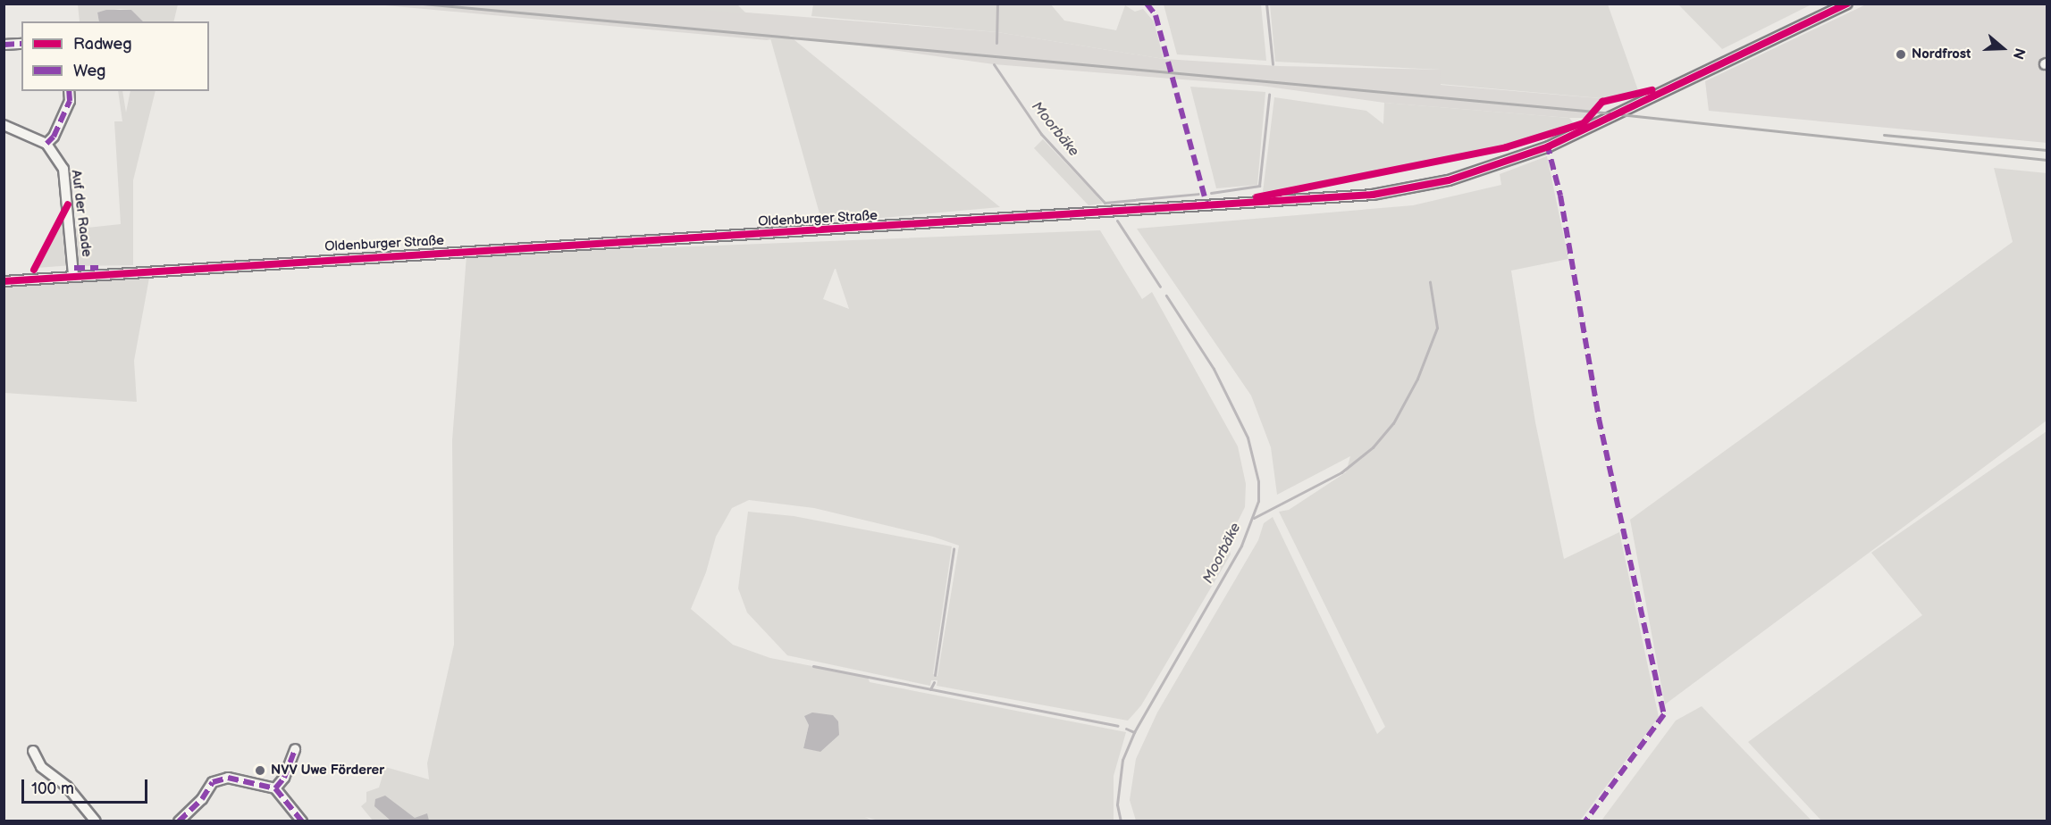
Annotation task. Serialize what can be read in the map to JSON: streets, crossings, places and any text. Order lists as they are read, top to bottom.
{
  "streets": {
    "street": ["Auf der Raade", "Oldenburger Straße"]
  },
  "crossings": [
    ["Auf der Raade", "Oldenburger Straße"]
  ],
  "water": ["Moorbäke"],
  "places": ["Nordfrost", "NVV Uwe Förderer"],
  "legend": ["Radweg", "Weg"],
  "scale_bar": "100 m",
  "north": "right"
}
